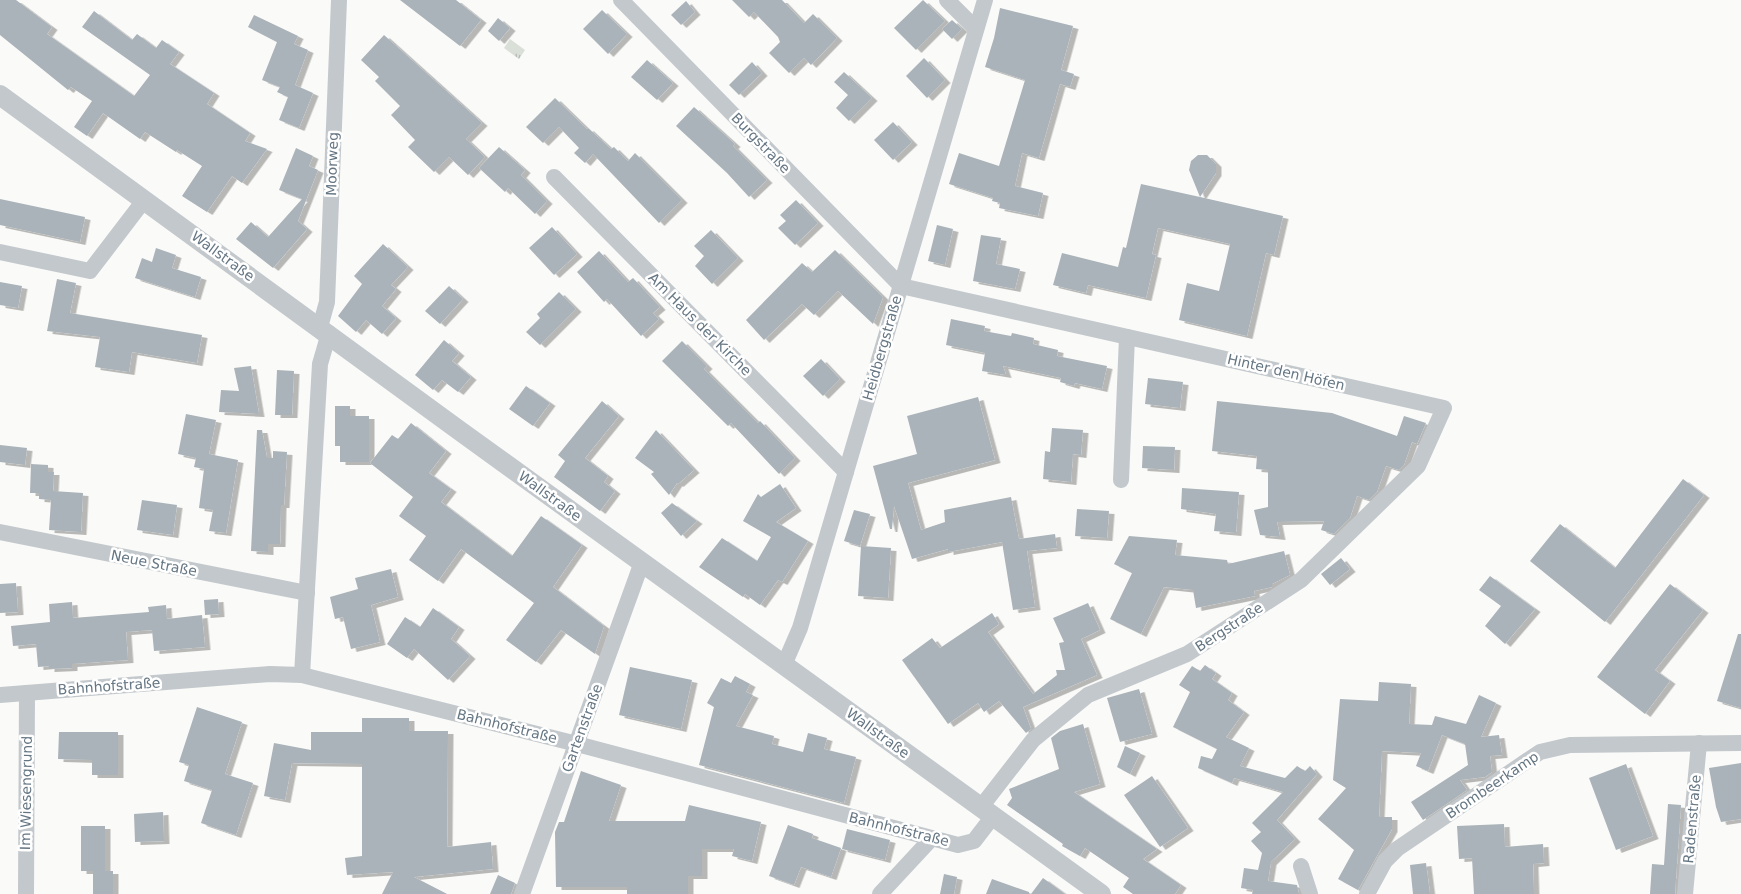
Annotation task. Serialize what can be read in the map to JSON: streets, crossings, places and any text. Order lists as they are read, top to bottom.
{
  "streets": {
    "street": [
      "Burgstraße",
      "Moorweg",
      "Wallstraße",
      "Am Haus der Kirche",
      "Heidbergstraße",
      "Hinter den Höfen",
      "Neue Straße",
      "Bergstraße",
      "Bahnhofstraße",
      "Gartenstraße",
      "Brombeerkamp",
      "Im Wiesengrund",
      "Radenstraße"
    ]
  },
  "crossings": [
    ["Burgstraße", "Heidbergstraße"],
    ["Burgstraße", "Hinter den Höfen"],
    ["Moorweg", "Wallstraße"],
    ["Wallstraße", "Heidbergstraße"],
    ["Wallstraße", "Bergstraße"],
    ["Wallstraße", "Bahnhofstraße"],
    ["Wallstraße", "Gartenstraße"],
    ["Am Haus der Kirche", "Heidbergstraße"],
    ["Heidbergstraße", "Hinter den Höfen"],
    ["Hinter den Höfen", "Bergstraße"],
    ["Bergstraße", "Bahnhofstraße"],
    ["Bahnhofstraße", "Gartenstraße"],
    ["Bahnhofstraße", "Im Wiesengrund"],
    ["Brombeerkamp", "Radenstraße"]
  ]
}
